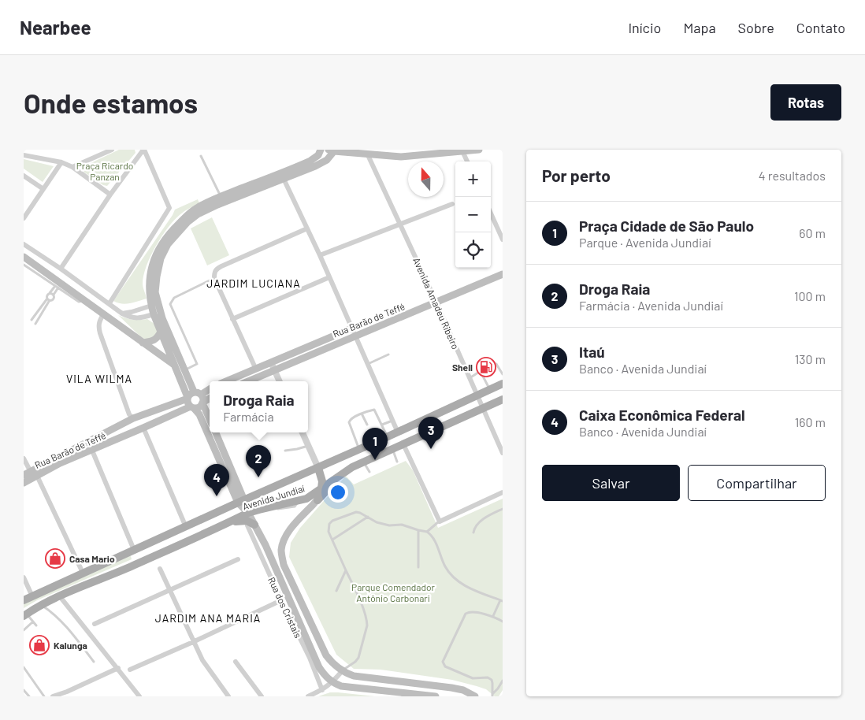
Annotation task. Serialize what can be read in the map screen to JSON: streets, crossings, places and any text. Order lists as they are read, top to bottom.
{
  "streets": {
    "main road": ["Rua Barão de Teffé", "Avenida Jundiaí"],
    "street": ["Avenida Amadeu Ribeiro", "Rua dos Cristais"]
  },
  "crossings": [
    ["Avenida Amadeu Ribeiro", "Rua Barão de Teffé"],
    ["Avenida Amadeu Ribeiro", "Avenida Jundiaí"]
  ],
  "districts": ["JARDIM LUCIANA", "VILA WILMA", "JARDIM ANA MARIA"],
  "parks": ["Praça Ricardo Panzan", "Parque Comendador Antônio Carbonari"],
  "places": {
    "fuel station": ["Shell"],
    "shop": ["Casa Mario", "Kalunga"]
  },
  "north": "top",
  "page": {
    "header": "Nearbee",
    "nav": [
      "Início",
      "Mapa",
      "Sobre",
      "Contato"
    ],
    "buttons": [
      "Rotas",
      ["Salvar", "Compartilhar"]
    ],
    "title": "Onde estamos",
    "heading": ["Por perto", "4 resultados"],
    "map_buttons": ["+", "−"],
    "list": [
      {
        "mark": "1",
        "name": "Praça Cidade de São Paulo",
        "note": "Parque · Avenida Jundiaí",
        "value": "60 m"
      },
      {
        "mark": "2",
        "name": "Droga Raia",
        "note": "Farmácia · Avenida Jundiaí",
        "value": "100 m"
      },
      {
        "mark": "3",
        "name": "Itaú",
        "note": "Banco · Avenida Jundiaí",
        "value": "130 m"
      },
      {
        "mark": "4",
        "name": "Caixa Econômica Federal",
        "note": "Banco · Avenida Jundiaí",
        "value": "160 m"
      }
    ],
    "popup": ["Droga Raia", "Farmácia"],
    "pins": [
      "3",
      "1",
      "2",
      "4"
    ]
  }
}
